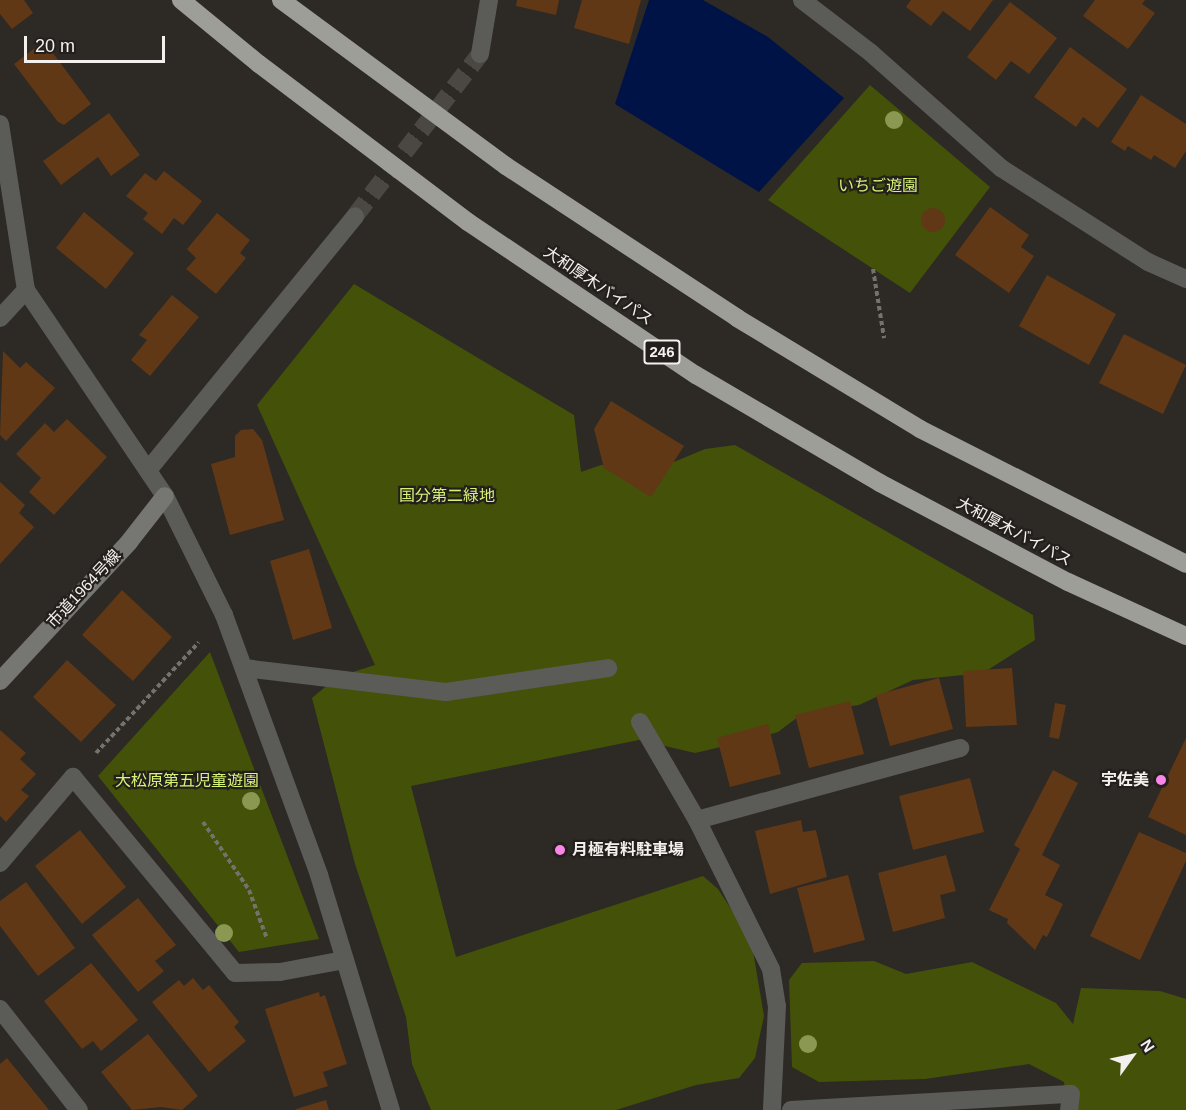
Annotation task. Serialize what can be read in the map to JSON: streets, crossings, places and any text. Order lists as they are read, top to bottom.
{
  "streets": {
    "highway": ["大和厚木バイパス", "246"],
    "street": ["市道1964号線"]
  },
  "parks": ["いちご遊園", "国分第二緑地", "大松原第五児童遊園"],
  "places": ["宇佐美", "月極有料駐車場"],
  "scale_bar": "20 m",
  "north": "top right"
}
